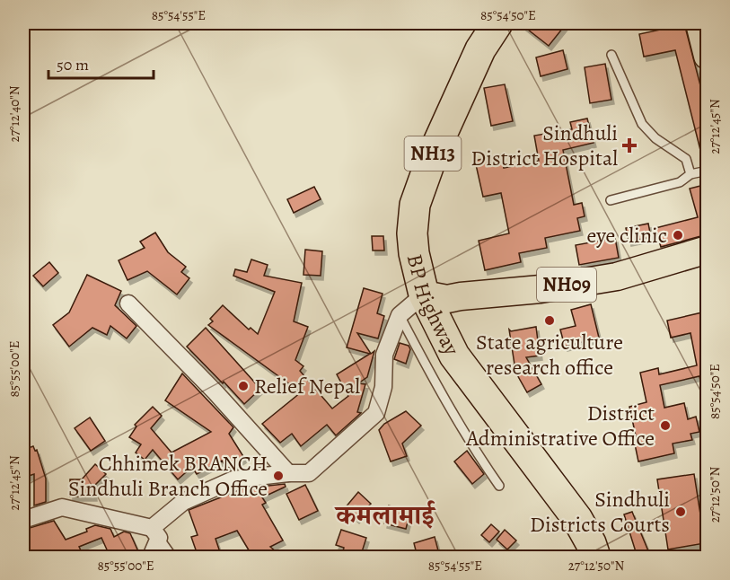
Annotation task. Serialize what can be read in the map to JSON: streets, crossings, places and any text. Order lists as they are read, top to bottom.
{
  "streets": {
    "highway": ["NH13", "BP Highway"],
    "main road": ["NH09"]
  },
  "crossings": [
    ["NH09", "BP Highway"]
  ],
  "districts": ["कमलामाई"],
  "places": {
    "health": ["Sindhuli District Hospital"],
    "other": [
      "eye clinic",
      "State agriculture research office",
      "Relief Nepal",
      "District Administrative Office",
      "Chhimek BRANCH Sindhuli Branch Office",
      "Sindhuli Districts Courts"
    ]
  },
  "scale_bar": "50 m",
  "coordinates": [
    "85°54'55\"E",
    "85°54'50\"E",
    "27°12'40\"N",
    "27°12'45\"N",
    "85°55'00\"E",
    "27°12'50\"N"
  ]
}
